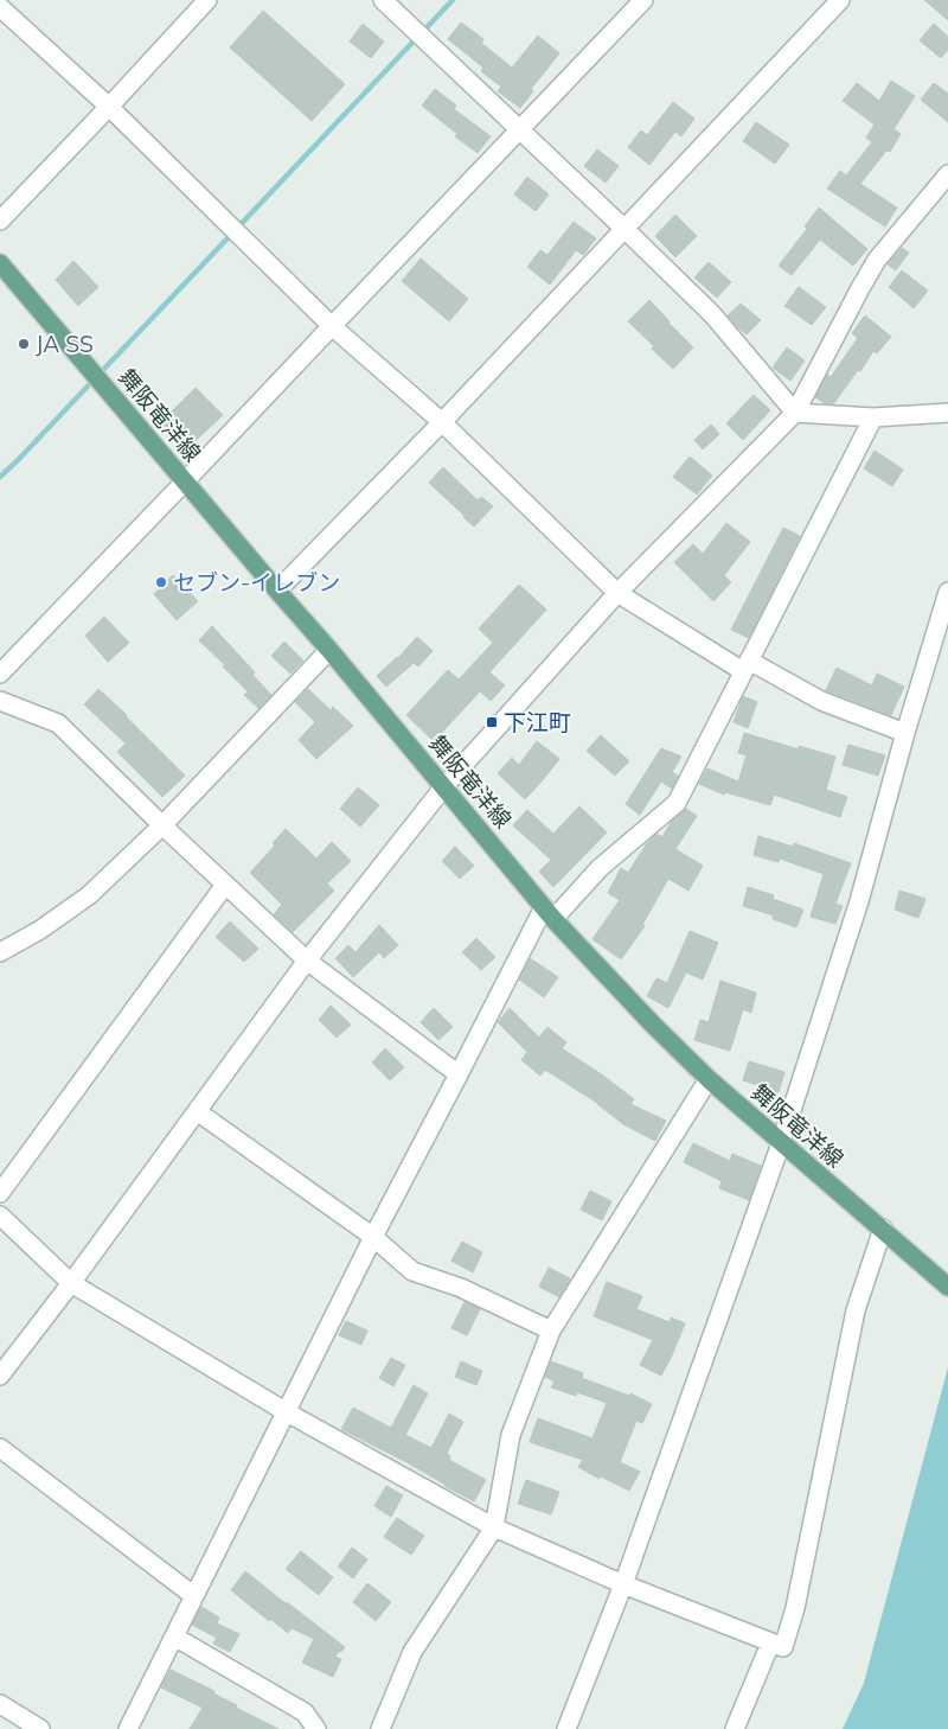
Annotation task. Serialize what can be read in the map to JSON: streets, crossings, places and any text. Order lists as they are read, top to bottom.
{
  "streets": {
    "main road": ["舞阪竜洋線"]
  },
  "places": {
    "other": ["JA SS", "セブン-イレブン"],
    "transit": ["下江町"]
  }
}
